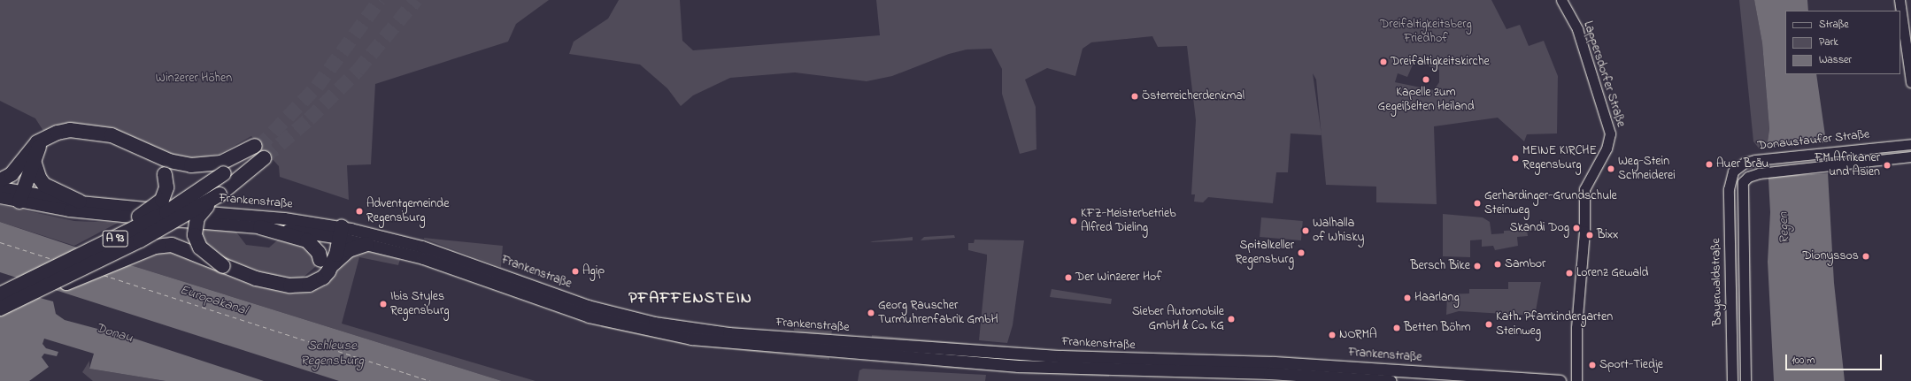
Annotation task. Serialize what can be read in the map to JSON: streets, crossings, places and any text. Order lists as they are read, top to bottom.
{
  "streets": {
    "highway": ["A 93"],
    "main road": ["Frankenstraße"],
    "street": ["Lappersdorfer Straße", "Donaustaufer Straße", "Bayerwaldstraße"]
  },
  "crossings": [
    ["Donaustaufer Straße", "Bayerwaldstraße"]
  ],
  "districts": ["PFAFFENSTEIN"],
  "water": [
    "Regen",
    "Europakanal",
    "Donau",
    "Schleuse Regensburg"
  ],
  "parks": ["Dreifaltigkeitsberg Friedhof", "Winzerer Höhen"],
  "places": [
    "Dreifaltigkeitskirche",
    "Kapelle zum Gegeißelten Heiland",
    "Österreicherdenkmal",
    "MEINE KIRCHE Regensburg",
    "Auer Bräu",
    "FM Afrikaner und Asien",
    "Weg-Stein Schneiderei",
    "Gerhardinger-Grundschule Steinweg",
    "Adventgemeinde Regensburg",
    "KFZ-Meisterbetrieb Alfred Dieling",
    "Skandi Dog",
    "Walhalla of Whisky",
    "Bixx",
    "Spitalkeller Regensburg",
    "Dionyssos",
    "Sambor",
    "Bersch Bike",
    "Agip",
    "Lorenz Gewald",
    "Der Winzerer Hof",
    "Haarlang",
    "Ibis Styles Regensburg",
    "Georg Rauscher Turmuhrenfabrik GmbH",
    "Sieber Automobile GmbH & Co. KG",
    "Kath. Pfarrkindergarten Steinweg",
    "Betten Böhm",
    "NORMA",
    "Sport-Tiedje"
  ],
  "legend": ["Straße", "Park", "Wasser"],
  "scale_bar": "100 m"
}
